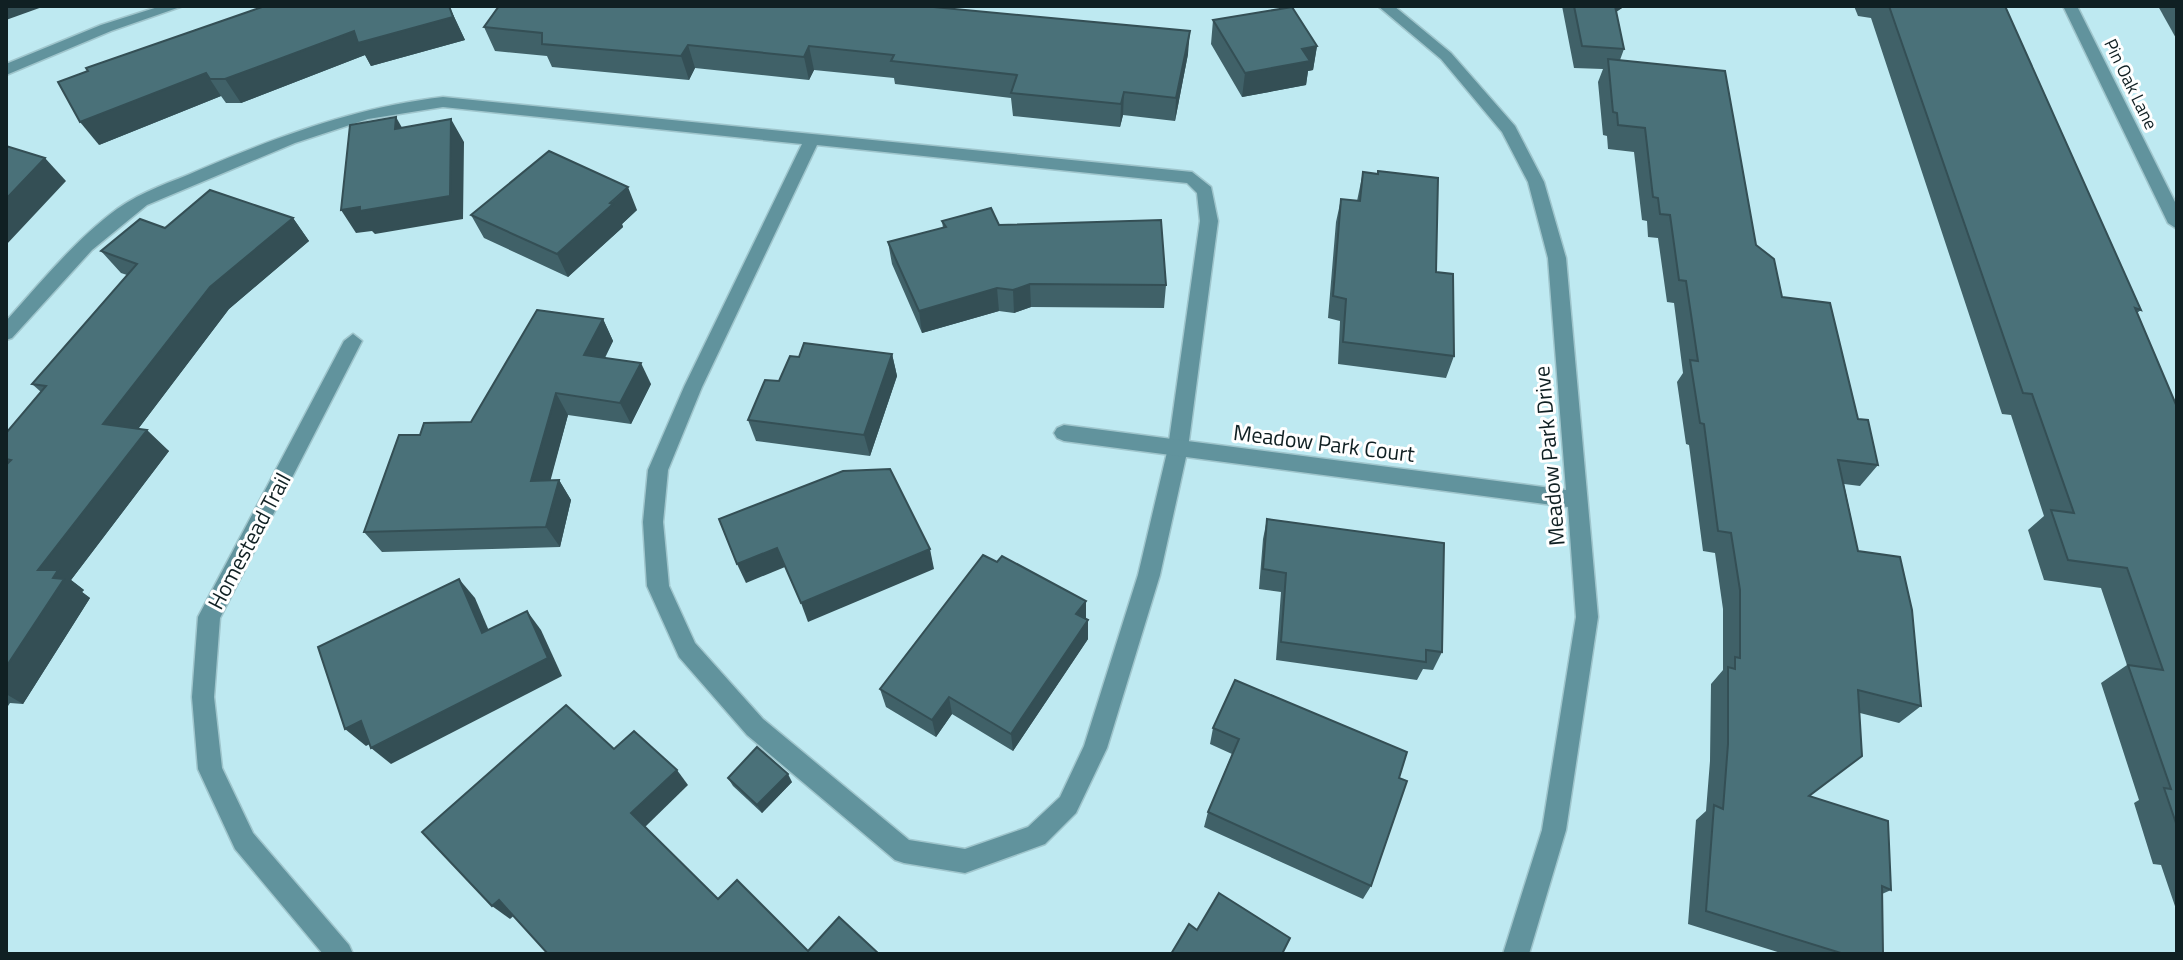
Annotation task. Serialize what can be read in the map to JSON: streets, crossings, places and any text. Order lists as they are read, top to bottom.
{
  "streets": {
    "street": [
      "Pin Oak Lane",
      "Meadow Park Court",
      "Meadow Park Drive",
      "Homestead Trail"
    ]
  },
  "crossings": [
    ["Meadow Park Court", "Meadow Park Drive"]
  ]
}
